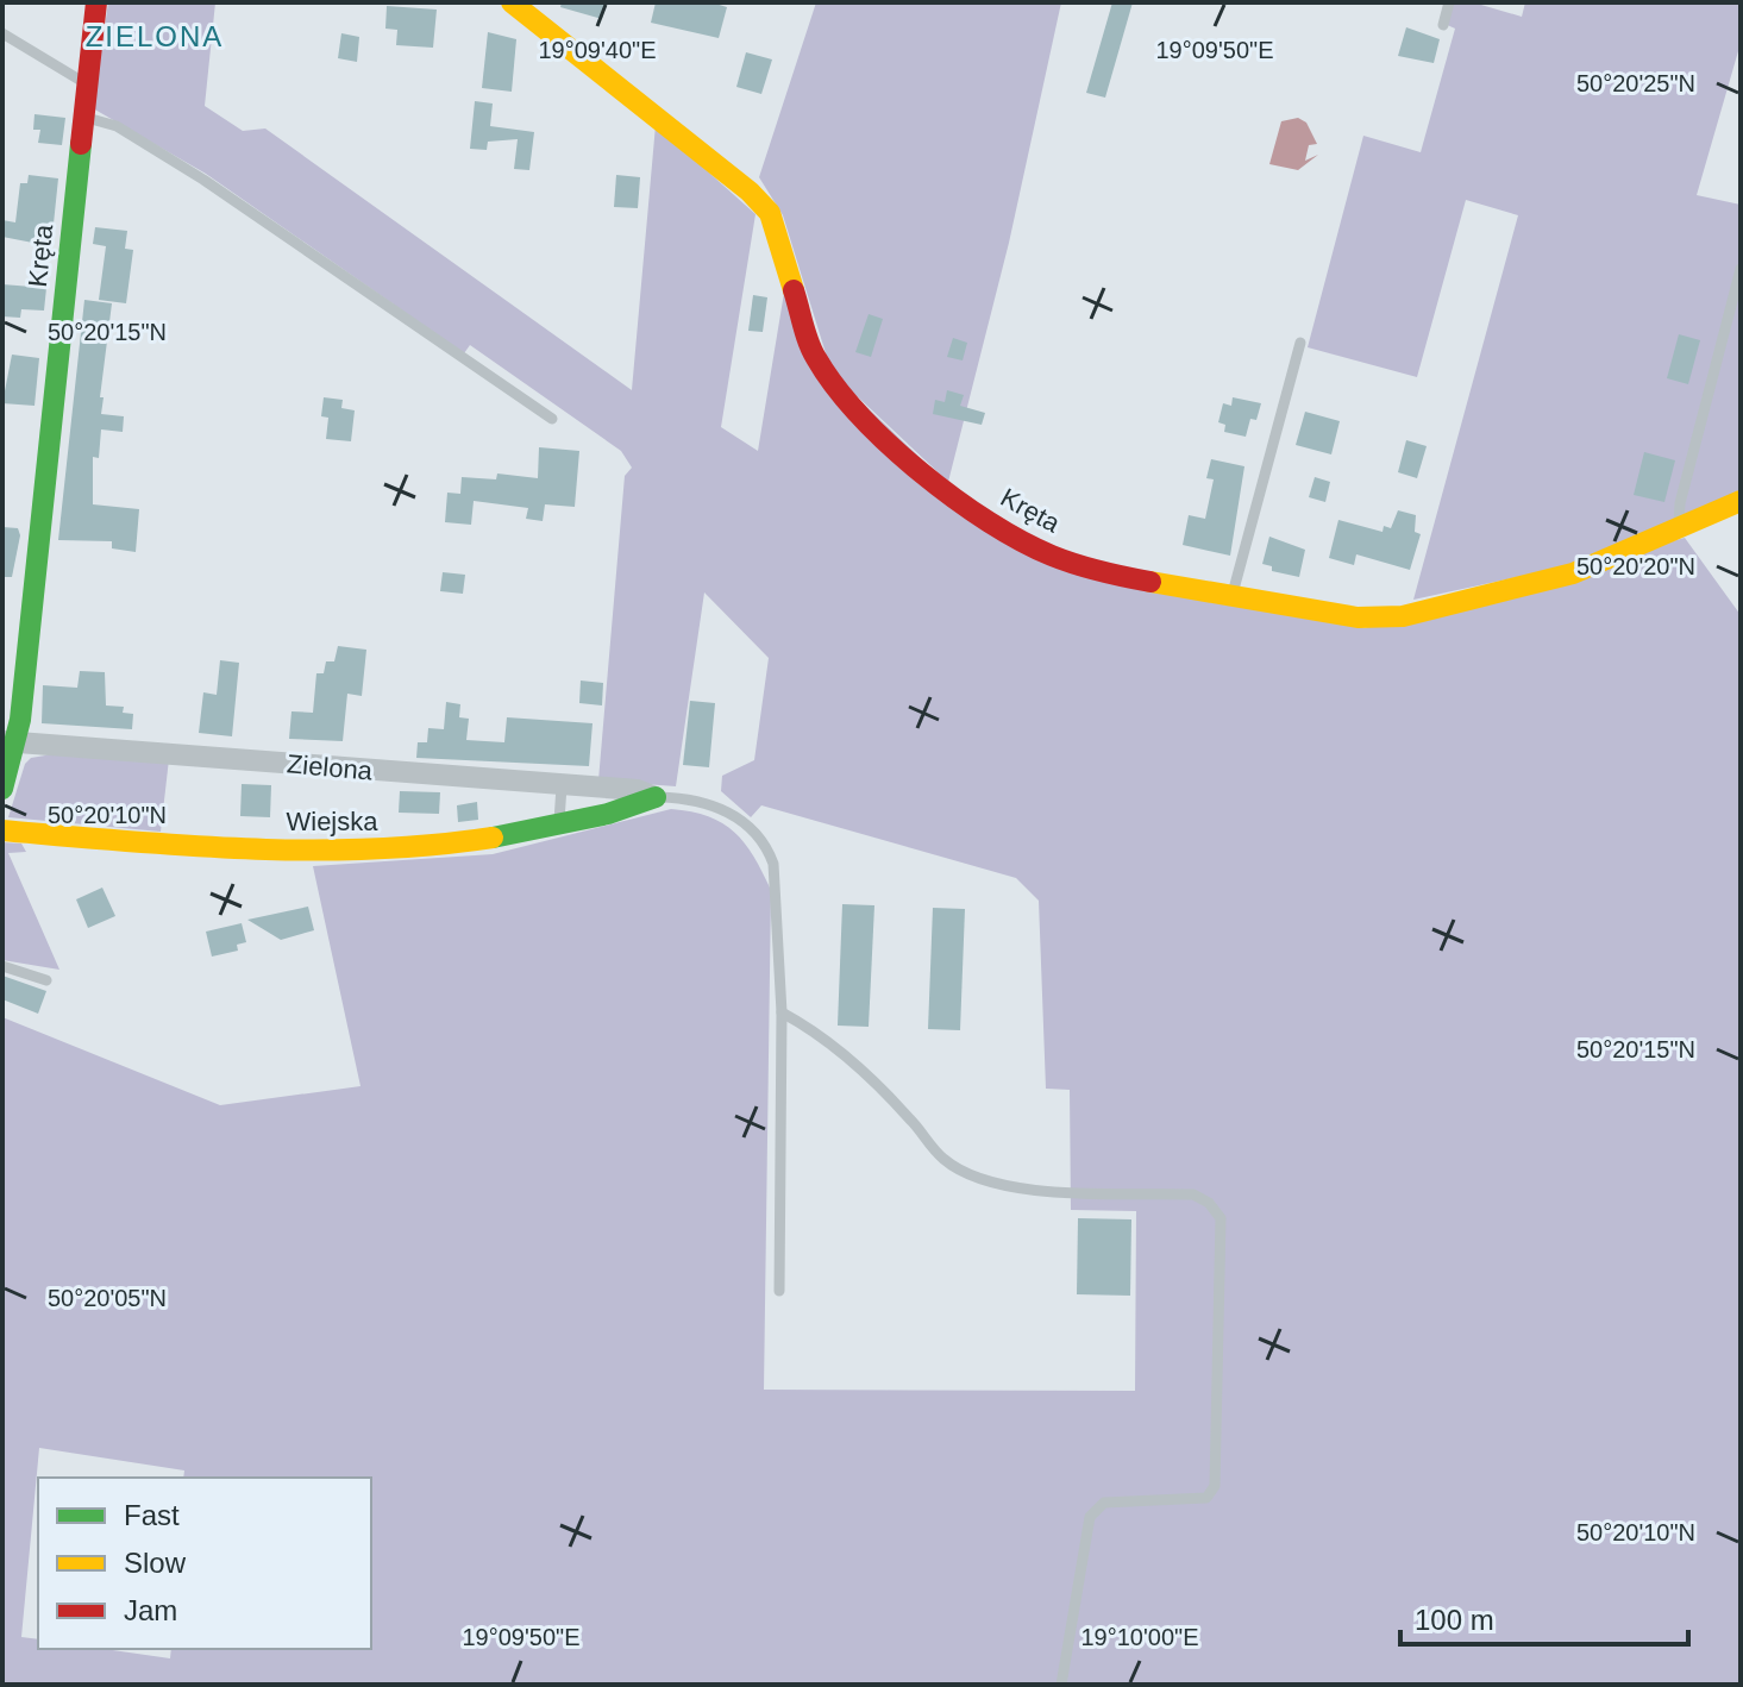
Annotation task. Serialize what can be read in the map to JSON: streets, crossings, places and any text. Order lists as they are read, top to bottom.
{
  "streets": {
    "street": ["Kręta", "Zielona", "Wiejska"]
  },
  "crossings": [
    ["Kręta", "Zielona"],
    ["Zielona", "Wiejska"]
  ],
  "districts": ["ZIELONA"],
  "legend": ["Fast", "Slow", "Jam"],
  "scale_bar": "100 m",
  "coordinates": [
    "19°09'40\"E",
    "19°09'50\"E",
    "50°20'25\"N",
    "50°20'15\"N",
    "50°20'20\"N",
    "50°20'10\"N",
    "50°20'05\"N",
    "19°10'00\"E"
  ]
}
